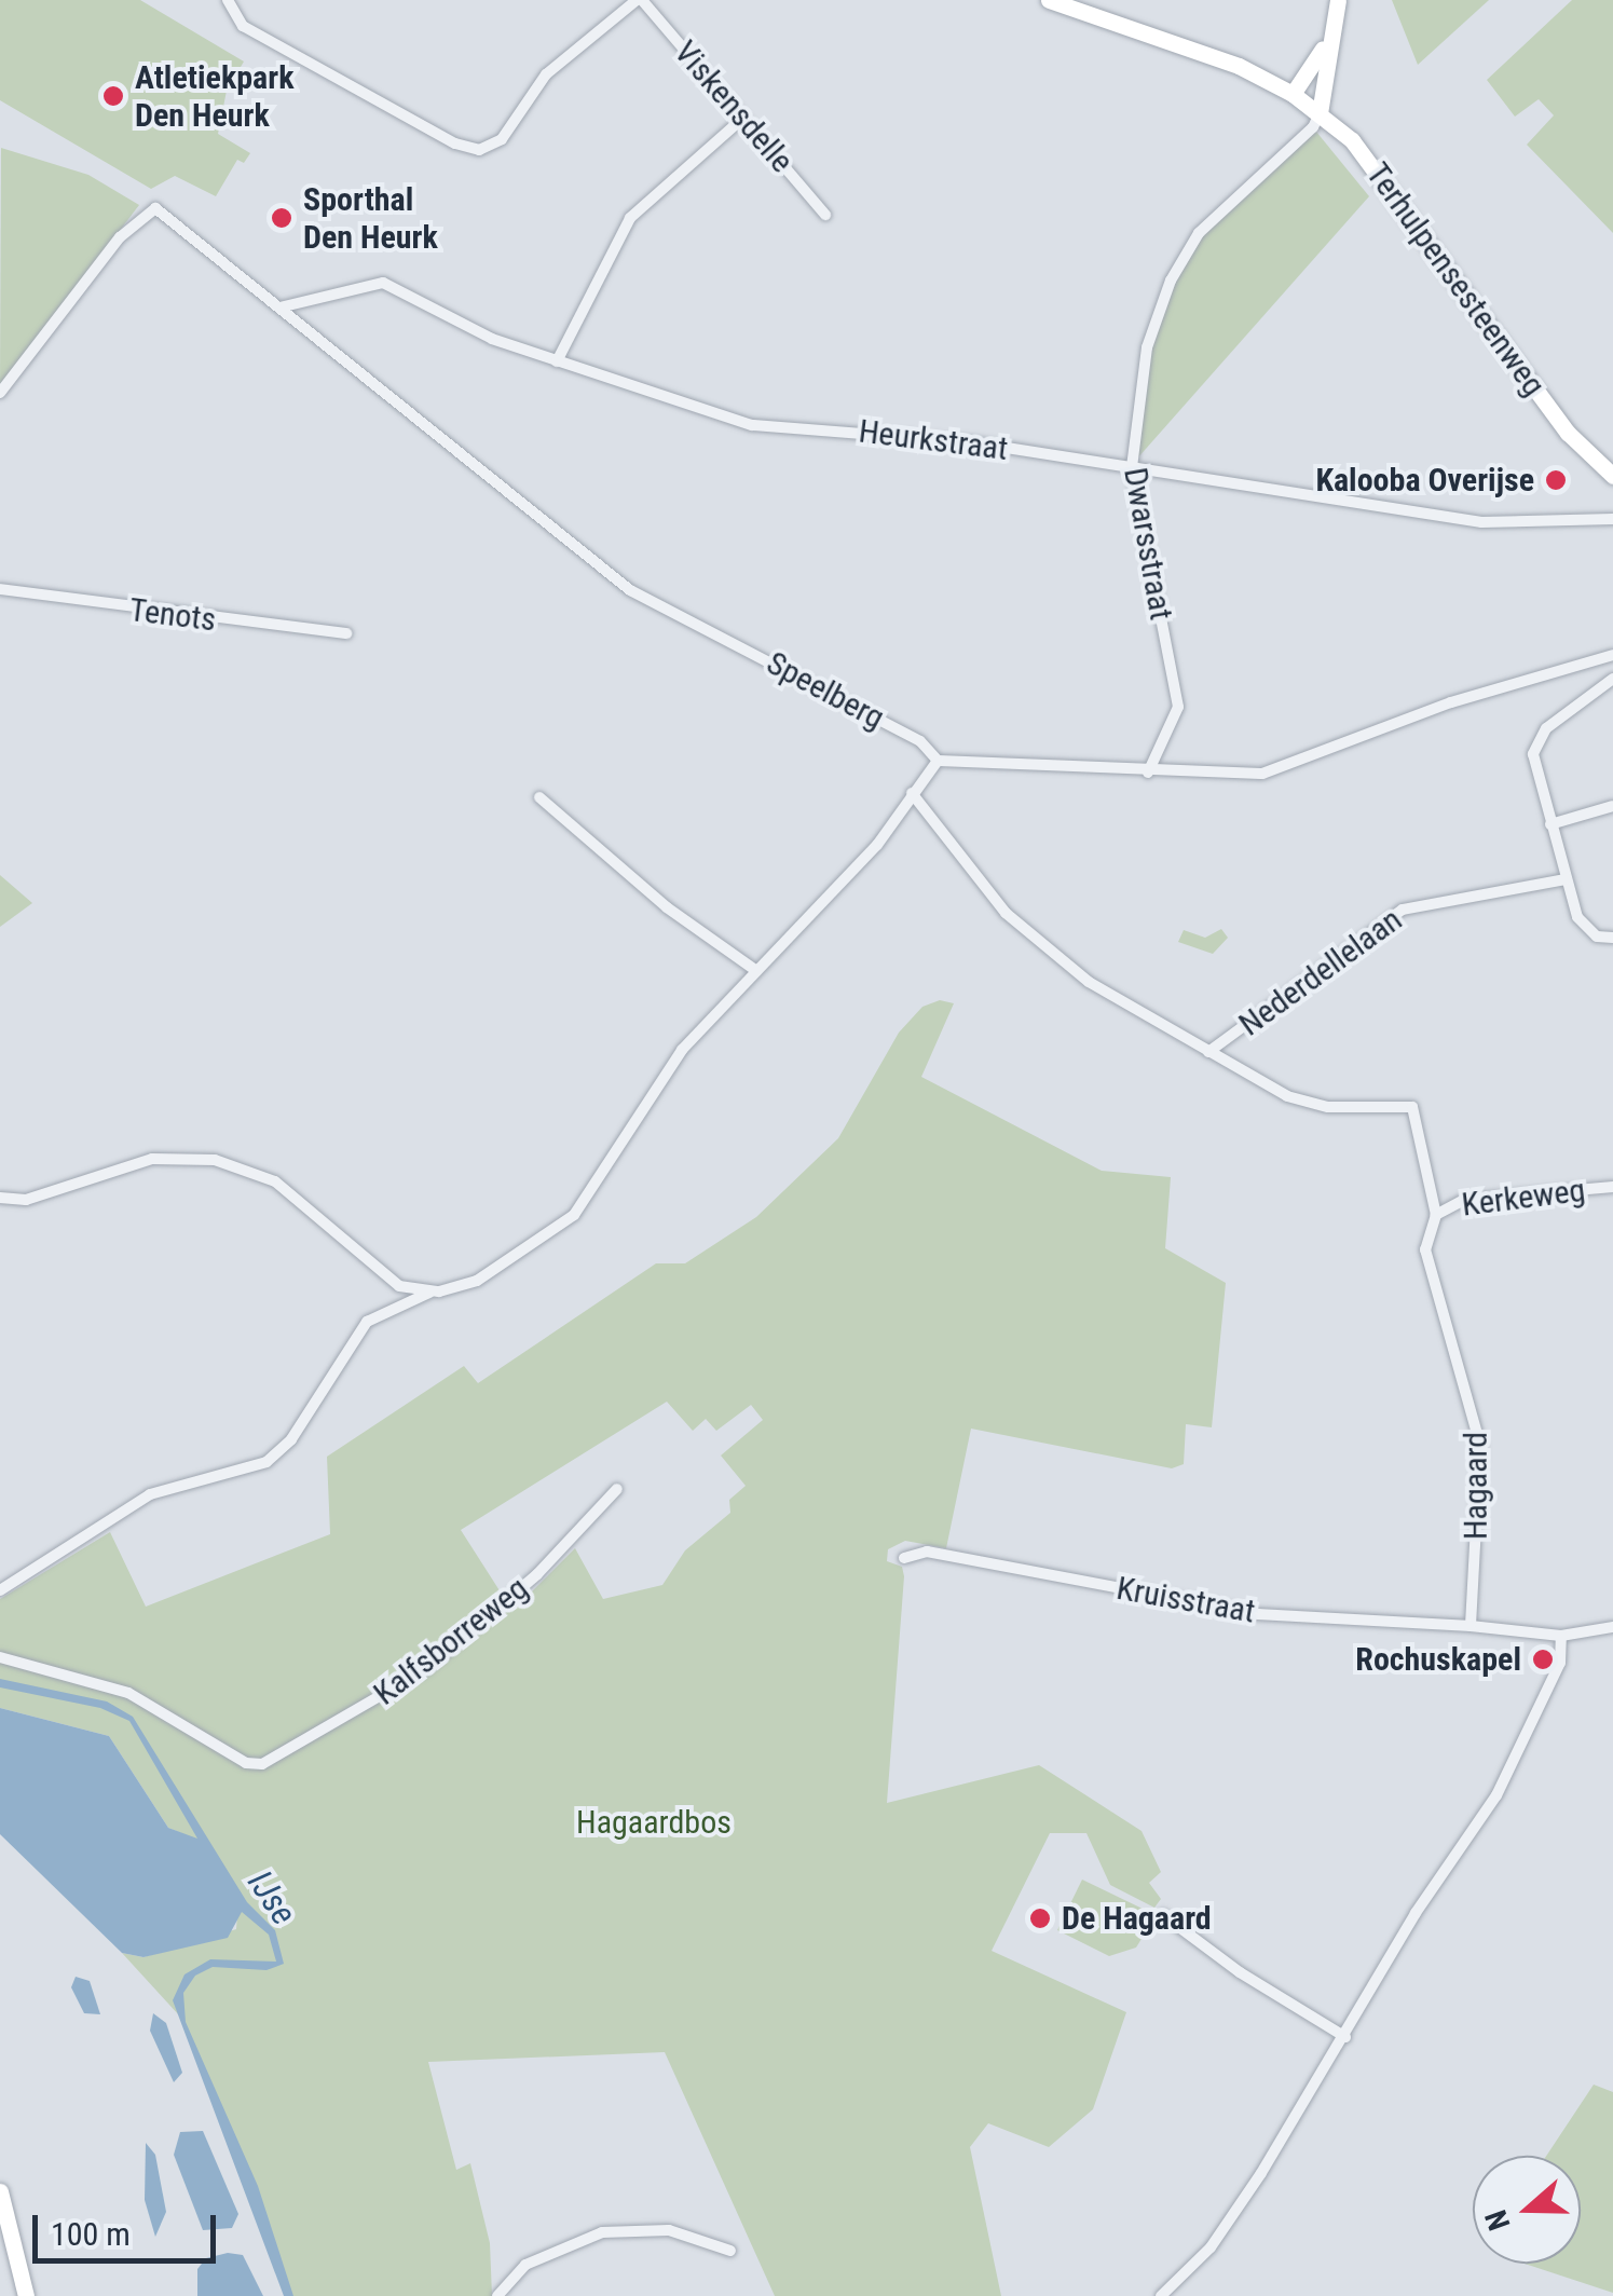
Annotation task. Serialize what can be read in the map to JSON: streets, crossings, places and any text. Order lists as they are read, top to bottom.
{
  "streets": {
    "main road": ["Terhulpensesteenweg"],
    "street": [
      "Viskensdelle",
      "Heurkstraat",
      "Dwarsstraat",
      "Tenots",
      "Speelberg",
      "Nederdellelaan",
      "Kerkeweg",
      "Hagaard",
      "Kruisstraat",
      "Kalfsborreweg"
    ]
  },
  "crossings": [
    ["Terhulpensesteenweg", "Dwarsstraat"],
    ["Heurkstraat", "Dwarsstraat"],
    ["Heurkstraat", "Speelberg"],
    ["Nederdellelaan", "Hagaard"],
    ["Kerkeweg", "Hagaard"],
    ["Hagaard", "Kruisstraat"]
  ],
  "water": ["IJse"],
  "parks": ["Hagaardbos"],
  "places": [
    "Atletiekpark Den Heurk",
    "Sporthal Den Heurk",
    "Kalooba Overijse",
    "Rochuskapel",
    "De Hagaard"
  ],
  "scale_bar": "100 m",
  "north": "left"
}
